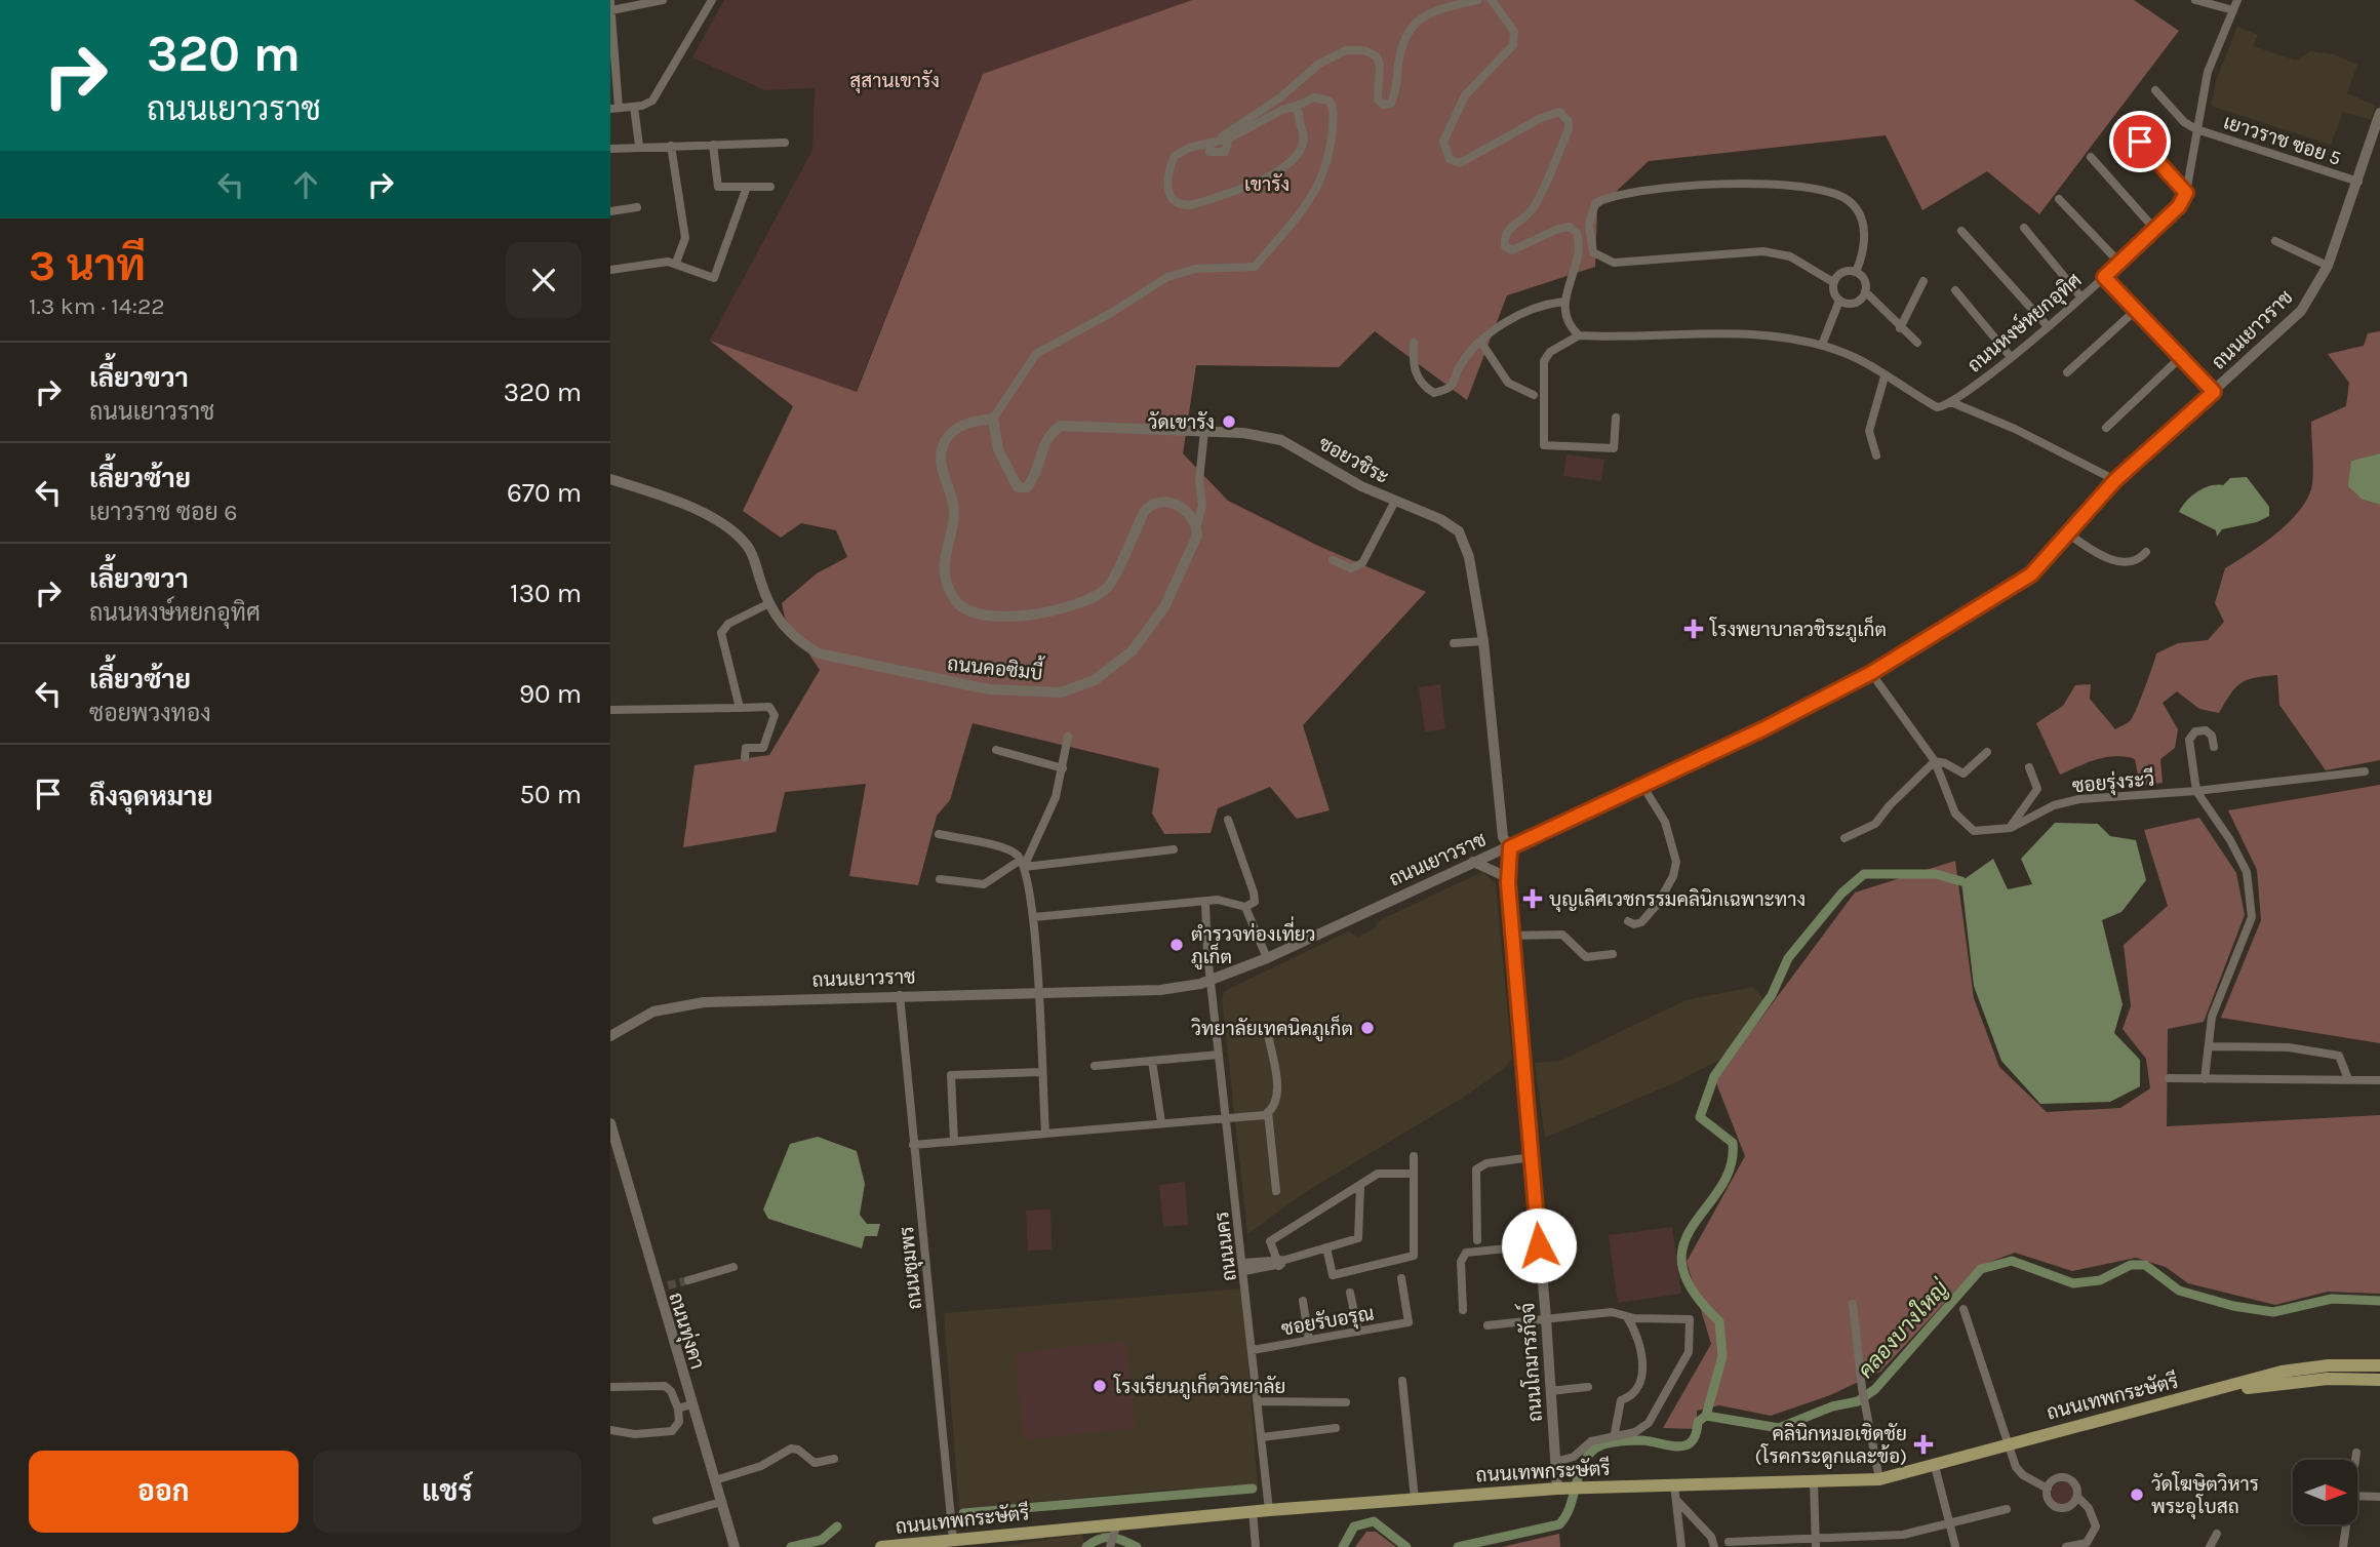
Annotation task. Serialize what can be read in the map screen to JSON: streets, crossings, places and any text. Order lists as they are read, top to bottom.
{
  "streets": {
    "main road": ["ถนนเยาวราช", "ถนนทุ่งคา", "ถนนเทพกระษัตรี"],
    "street": [
      "เยาวราช ซอย 5",
      "ถนนหงษ์หยกอุทิศ",
      "ซอยวชิระ",
      "ถนนคอซิมบี้",
      "ซอยรุ่งระวี",
      "ถนนนคร",
      "ถนนชุมพร",
      "ซอยรับอรุณ",
      "ถนนโกมารภัจจ์"
    ]
  },
  "crossings": [
    ["เยาวราช ซอย 5", "ถนนหงษ์หยกอุทิศ"],
    ["เยาวราช ซอย 5", "ถนนเยาวราช"],
    ["ถนนเยาวราช", "ซอยวชิระ"],
    ["ถนนเยาวราช", "ซอยรุ่งระวี"],
    ["ถนนเยาวราช", "ถนนนคร"],
    ["ถนนเยาวราช", "ถนนชุมพร"],
    ["ถนนเยาวราช", "ถนนโกมารภัจจ์"],
    ["ซอยวชิระ", "ถนนโกมารภัจจ์"],
    ["ถนนนคร", "ซอยรับอรุณ"],
    ["ถนนนคร", "ถนนเทพกระษัตรี"],
    ["ถนนชุมพร", "ถนนเทพกระษัตรี"],
    ["ถนนโกมารภัจจ์", "ถนนเทพกระษัตรี"]
  ],
  "water": ["คลองบางใหญ่"],
  "parks": ["สุสานเขารัง", "เขารัง"],
  "places": {
    "other": [
      "วัดเขารัง",
      "ตำรวจท่องเที่ยว ภูเก็ต",
      "วิทยาลัยเทคนิคภูเก็ต",
      "โรงเรียนภูเก็ตวิทยาลัย",
      "วัดโฆษิตวิหาร พระอุโบสถ"
    ],
    "health": ["โรงพยาบาลวชิระภูเก็ต", "บุญเลิศเวชกรรมคลินิกเฉพาะทาง", "คลินิกหมอเชิดชัย (โรคกระดูกและข้อ)"]
  },
  "north": "right",
  "page": {
    "turn": ["320 m", "ถนนเยาวราช"],
    "heading": ["3 นาที", "1.3 km · 14:22"],
    "list": [
      {
        "name": "เลี้ยวขวา",
        "note": "ถนนเยาวราช",
        "value": "320 m"
      },
      {
        "name": "เลี้ยวซ้าย",
        "note": "เยาวราช ซอย 6",
        "value": "670 m"
      },
      {
        "name": "เลี้ยวขวา",
        "note": "ถนนหงษ์หยกอุทิศ",
        "value": "130 m"
      },
      {
        "name": "เลี้ยวซ้าย",
        "note": "ซอยพวงทอง",
        "value": "90 m"
      },
      {
        "name": "ถึงจุดหมาย",
        "value": "50 m"
      }
    ],
    "buttons": ["ออก", "แชร์"]
  }
}
